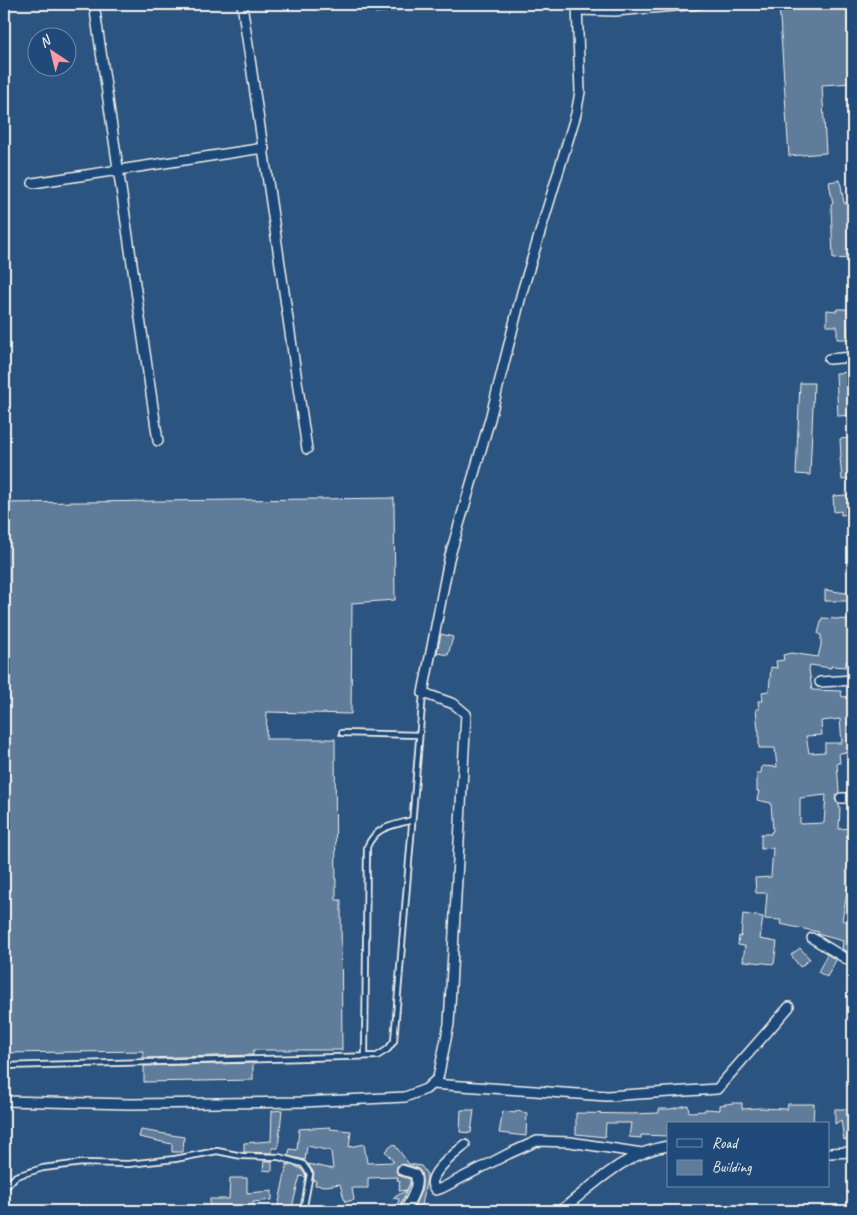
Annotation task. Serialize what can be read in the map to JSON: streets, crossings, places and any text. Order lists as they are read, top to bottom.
{
  "legend": ["Road", "Building"],
  "north": "top left"
}
